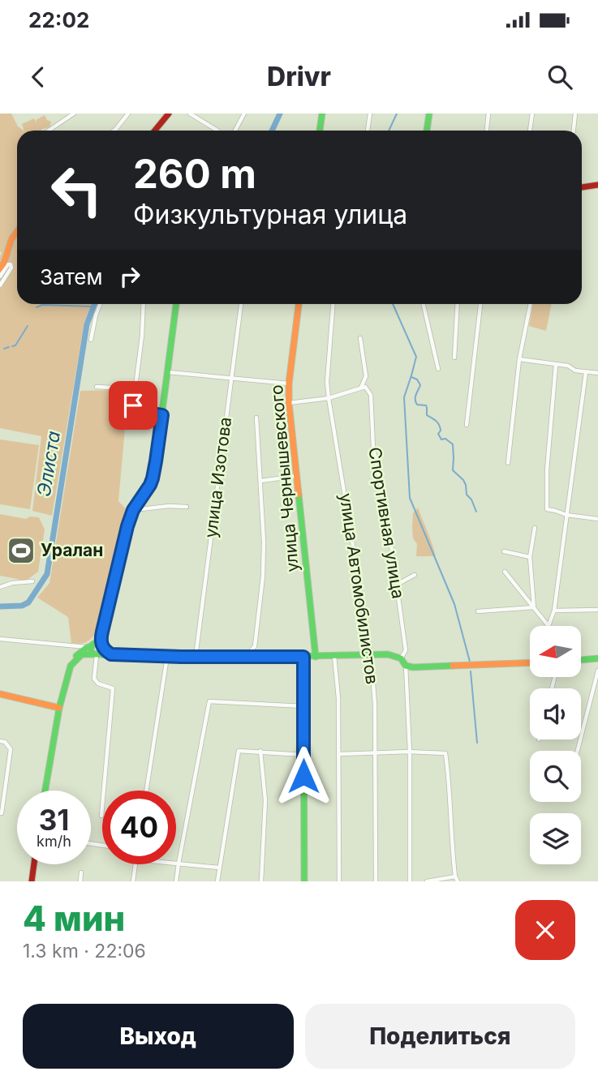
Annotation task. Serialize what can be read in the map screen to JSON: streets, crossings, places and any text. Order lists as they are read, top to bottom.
{
  "streets": {
    "street": [
      "улица Изотова",
      "улица Чернышевского",
      "Спортивная улица",
      "улица Автомобилистов"
    ]
  },
  "water": ["Элиста"],
  "places": {
    "sports": ["Уралан"]
  },
  "north": "left",
  "page": {
    "status": "22:02",
    "header": "Drivr",
    "turn": ["260 m", "Физкультурная улица"],
    "then": "Затем",
    "speed": "31 km/h",
    "limit": "40",
    "heading": ["4 мин", "1.3 km · 22:06"],
    "buttons": ["Выход", "Поделиться"]
  }
}
